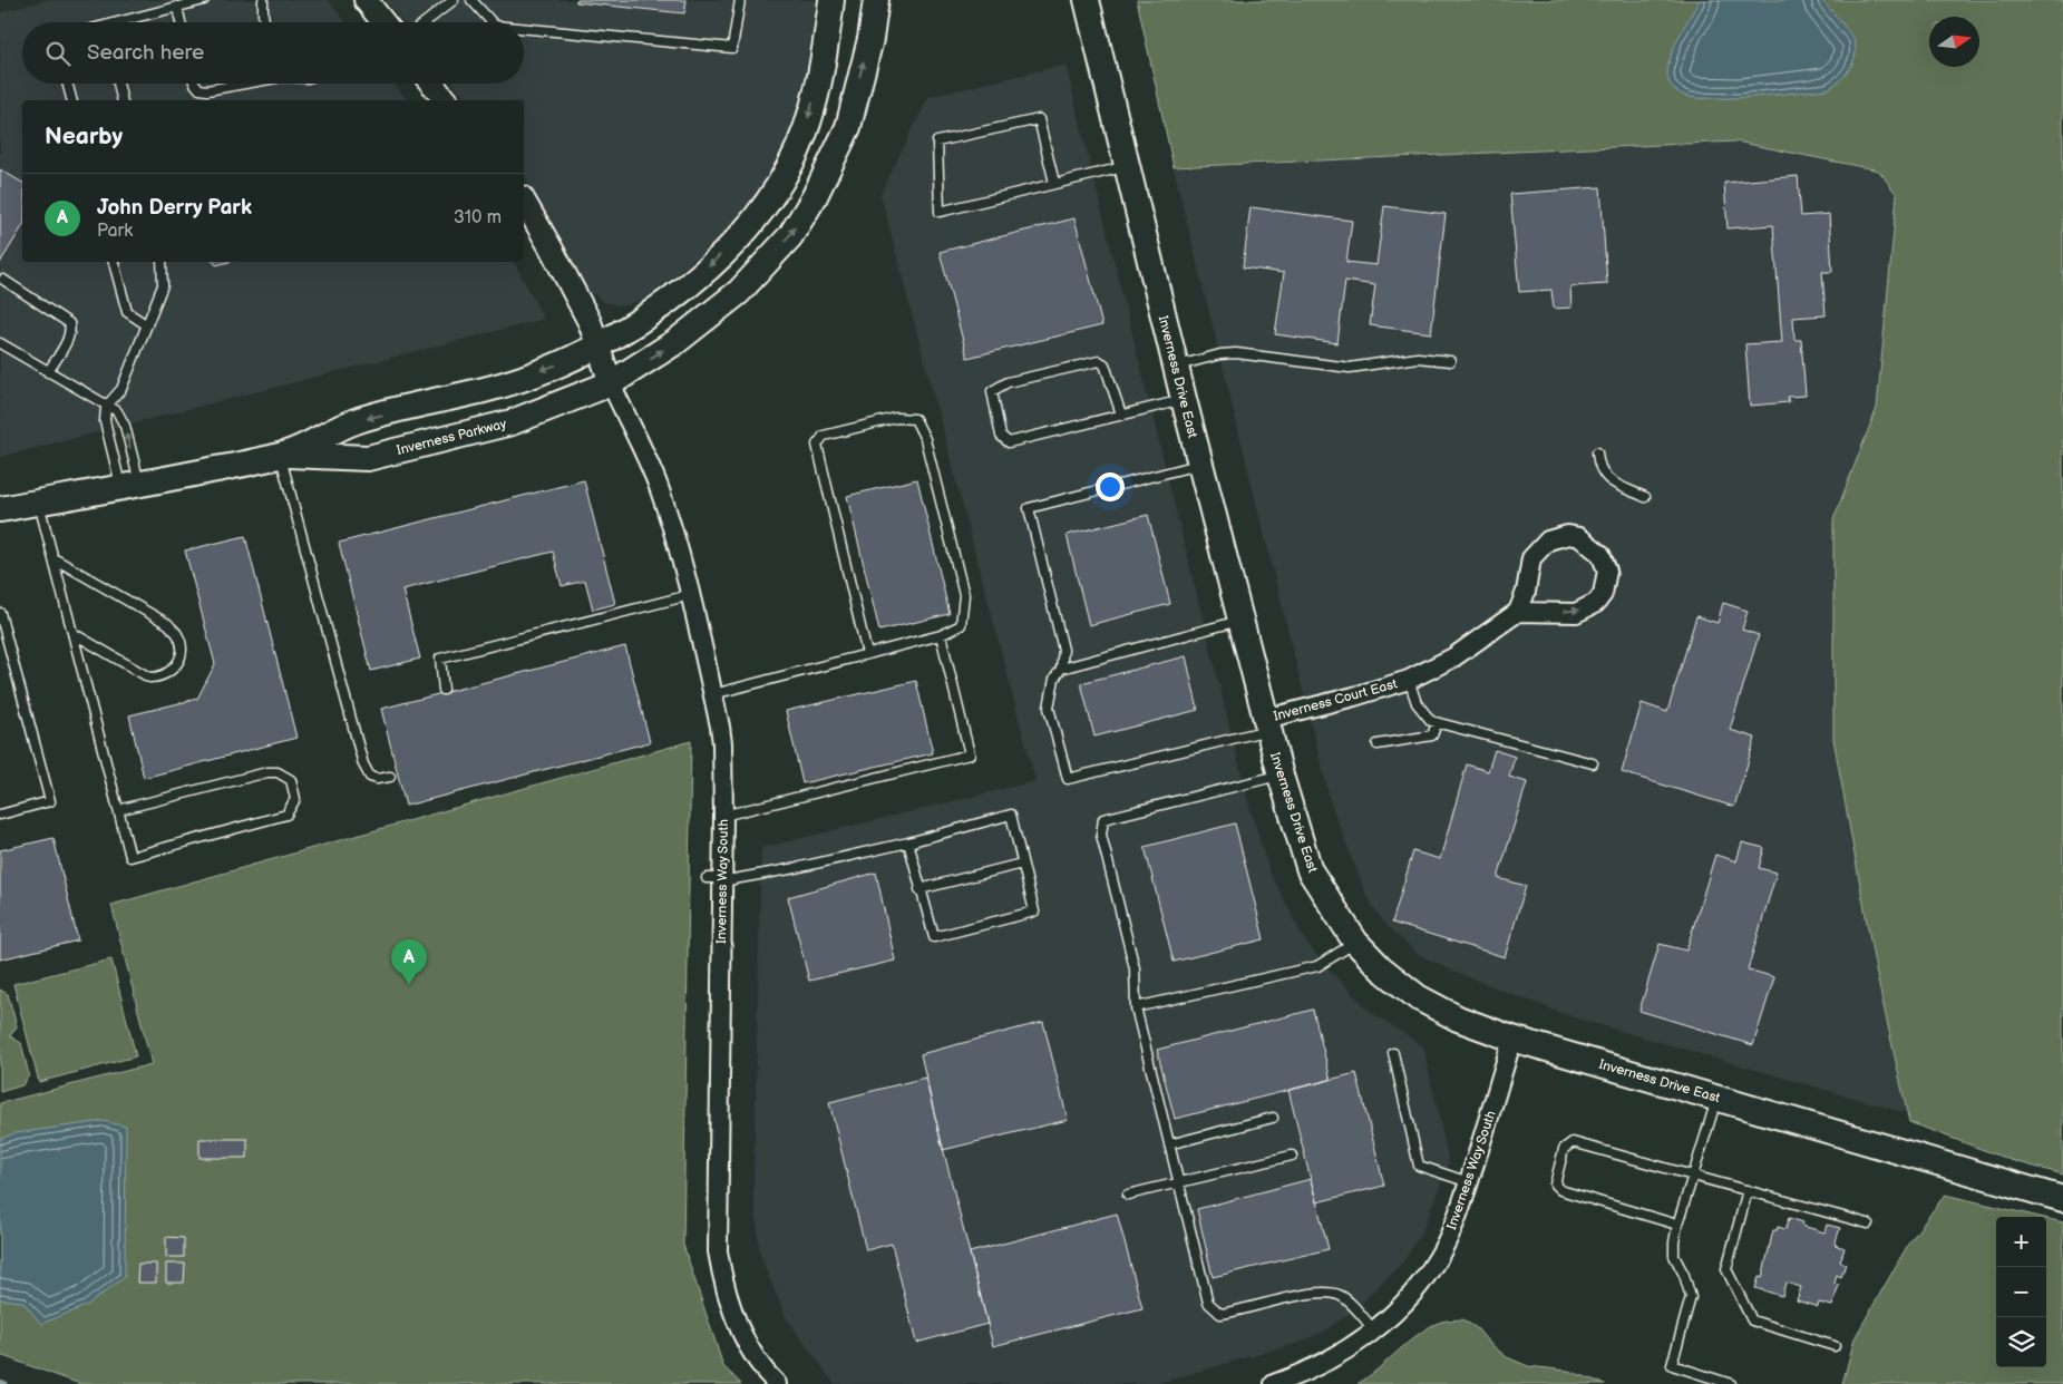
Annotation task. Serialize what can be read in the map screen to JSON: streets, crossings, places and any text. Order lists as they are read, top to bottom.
{
  "streets": {
    "main road": ["Inverness Drive East", "Inverness Parkway"],
    "street": ["Inverness Court East", "Inverness Way South"]
  },
  "crossings": [
    ["Inverness Drive East", "Inverness Court East"],
    ["Inverness Drive East", "Inverness Way South"],
    ["Inverness Parkway", "Inverness Way South"]
  ],
  "north": "right",
  "page": {
    "search": "Search here",
    "heading": "Nearby",
    "list": [
      {
        "mark": "A",
        "name": "John Derry Park",
        "note": "Park",
        "value": "310 m"
      }
    ],
    "pins": "A",
    "map_buttons": ["+", "−"]
  }
}
